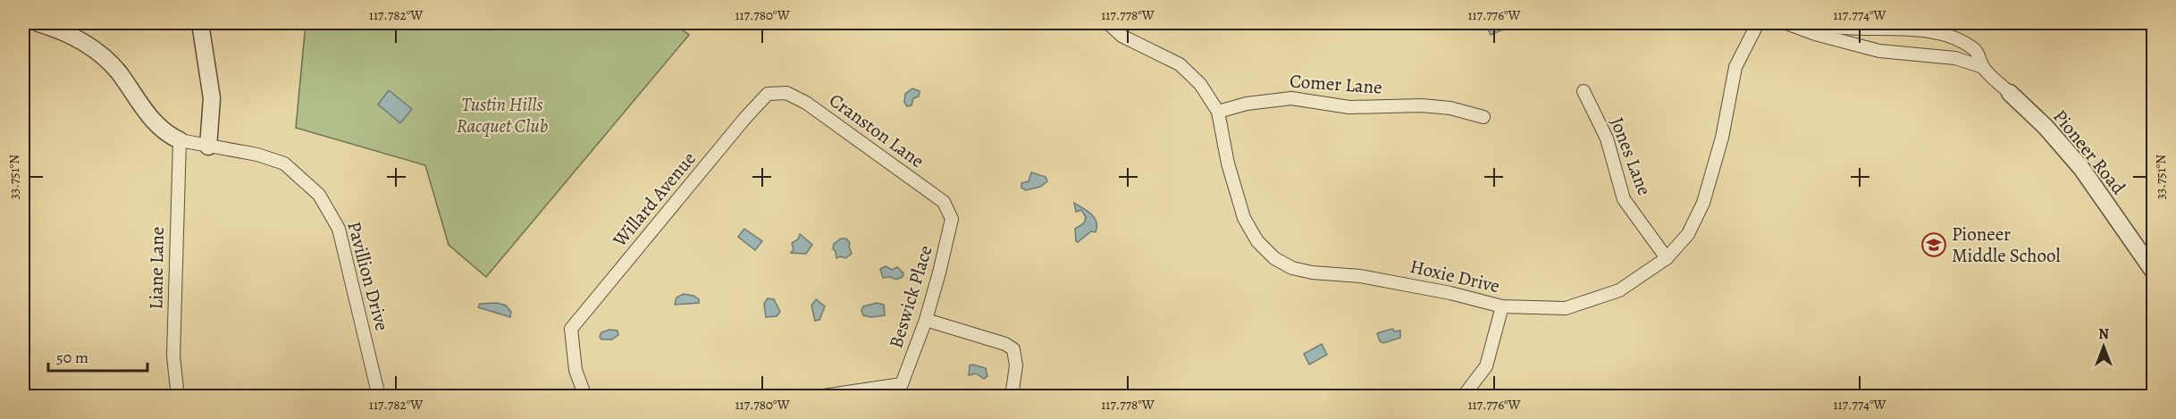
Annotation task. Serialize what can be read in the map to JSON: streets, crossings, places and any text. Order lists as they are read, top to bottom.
{
  "streets": {
    "street": [
      "Comer Lane",
      "Cranston Lane",
      "Pioneer Road",
      "Jones Lane",
      "Willard Avenue",
      "Liane Lane",
      "Pavillion Drive",
      "Hoxie Drive",
      "Beswick Place"
    ]
  },
  "crossings": [
    ["Comer Lane", "Hoxie Drive"],
    ["Cranston Lane", "Willard Avenue"],
    ["Cranston Lane", "Beswick Place"],
    ["Jones Lane", "Hoxie Drive"],
    ["Liane Lane", "Pavillion Drive"]
  ],
  "parks": ["Tustin Hills Racquet Club"],
  "places": {
    "school or university": ["Pioneer Middle School"]
  },
  "scale_bar": "50 m",
  "north": "top",
  "coordinates": [
    "117.782°W",
    "117.780°W",
    "117.778°W",
    "117.776°W",
    "117.774°W",
    "33.751°N"
  ]
}
